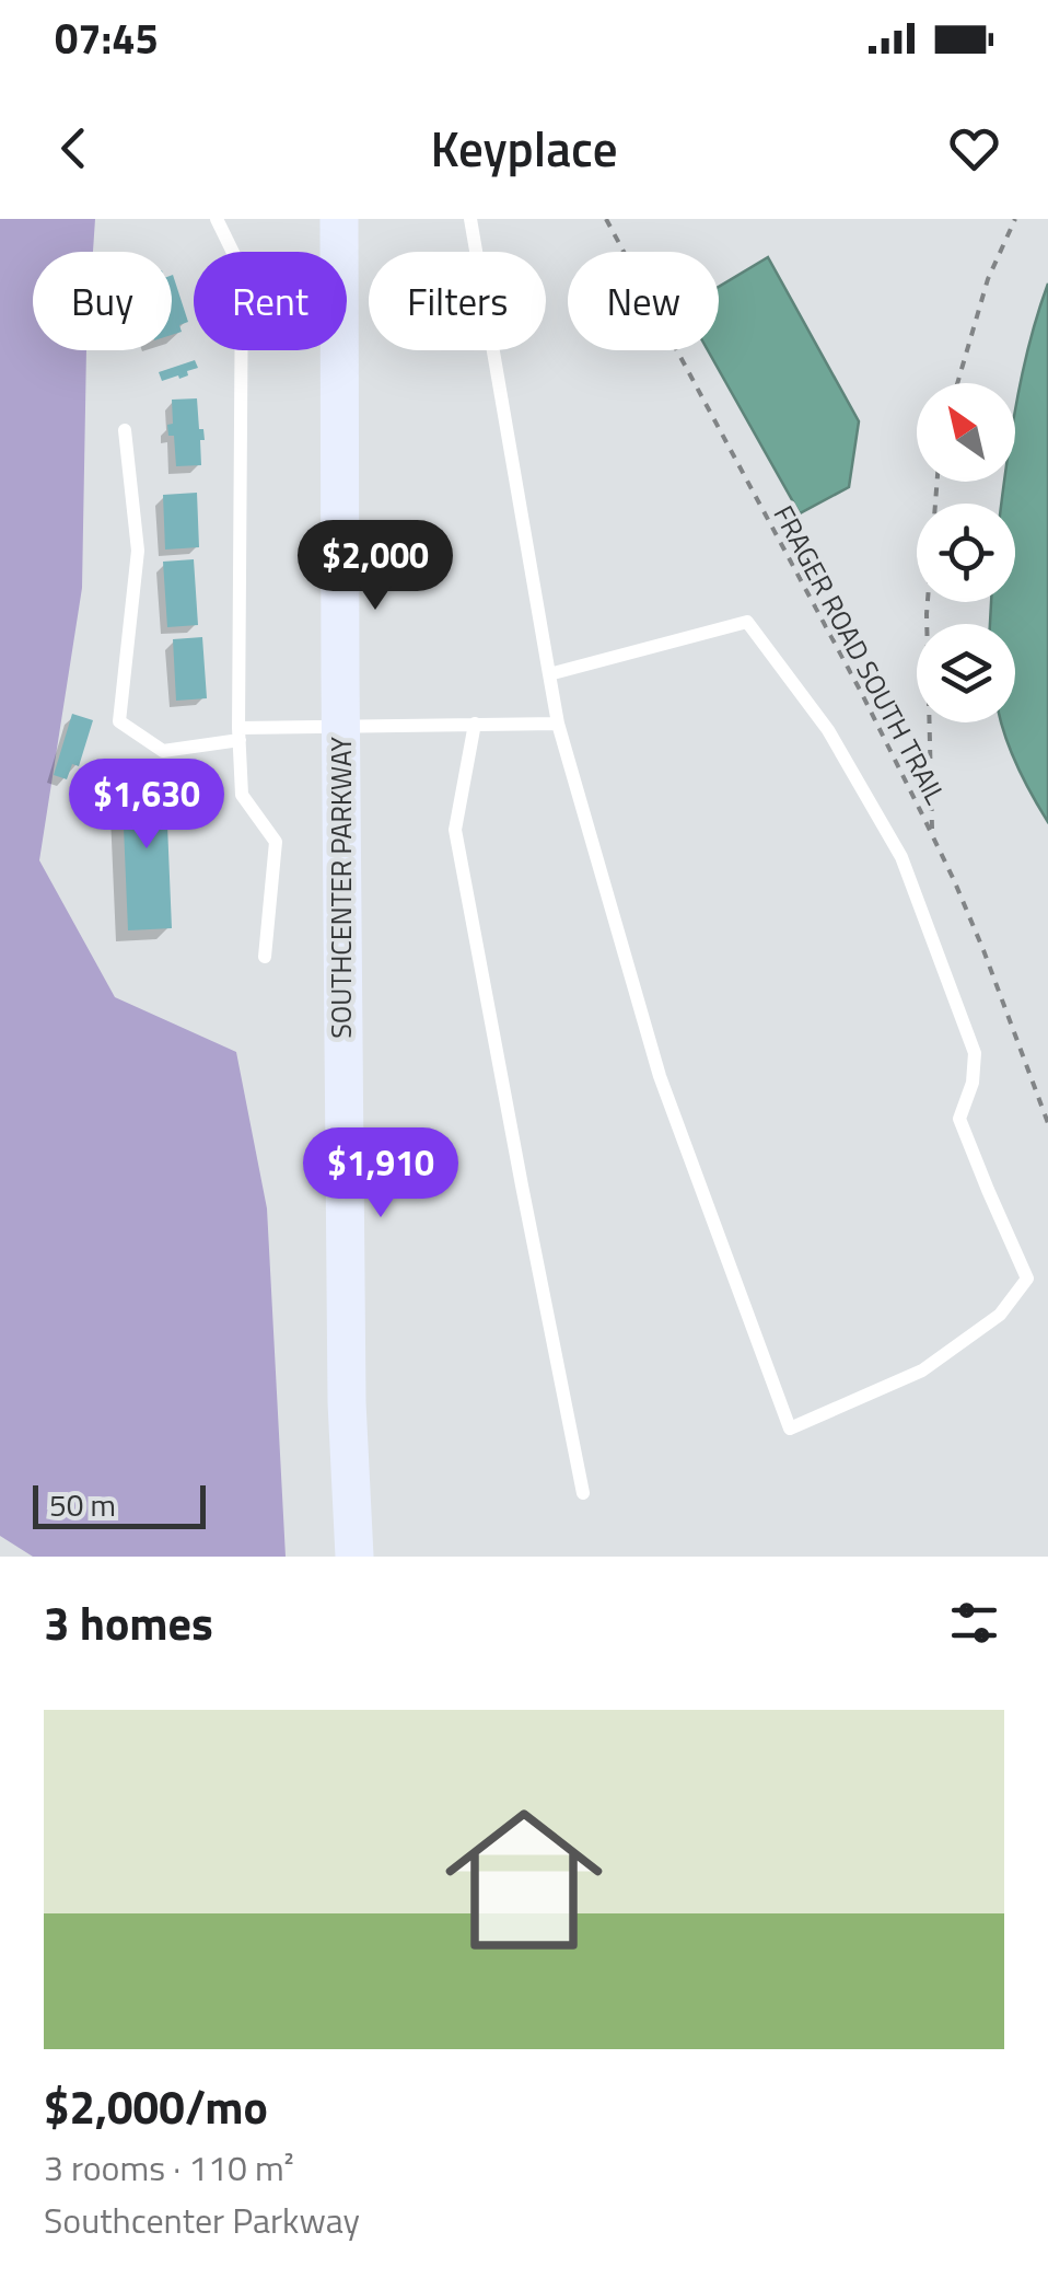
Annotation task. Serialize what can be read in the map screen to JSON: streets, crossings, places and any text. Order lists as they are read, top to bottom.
{
  "streets": {
    "main road": ["SOUTHCENTER PARKWAY"],
    "path": ["FRAGER ROAD SOUTH TRAIL"]
  },
  "scale_bar": "50 m",
  "north": "top left",
  "page": {
    "status": "07:45",
    "header": "Keyplace",
    "chip": [
      "Buy",
      "Rent",
      "Filters",
      "New"
    ],
    "price": ["$2,000", "$1,630", "$1,910"],
    "scale": "50 m",
    "heading": "3 homes",
    "list": [
      {
        "name": "$2,000/mo",
        "note": "3 rooms · 110 m² · Southcenter Parkway"
      }
    ]
  }
}
